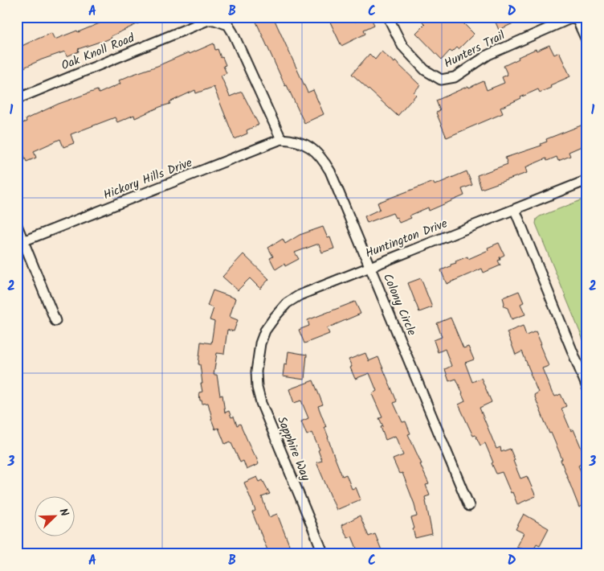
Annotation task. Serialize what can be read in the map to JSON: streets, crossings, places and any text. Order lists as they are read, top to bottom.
{
  "streets": {
    "street": [
      "Hunters Trail",
      "Oak Knoll Road",
      "Hickory Hills Drive",
      "Huntington Drive",
      "Colony Circle",
      "Sapphire Way"
    ]
  },
  "crossings": [
    ["Oak Knoll Road", "Hickory Hills Drive"],
    ["Oak Knoll Road", "Colony Circle"],
    ["Hickory Hills Drive", "Colony Circle"],
    ["Huntington Drive", "Colony Circle"],
    ["Huntington Drive", "Sapphire Way"]
  ],
  "north": "top right",
  "grid": {
    "columns": [
      "A",
      "B",
      "C",
      "D"
    ],
    "rows": ["1", "2", "3"]
  }
}
